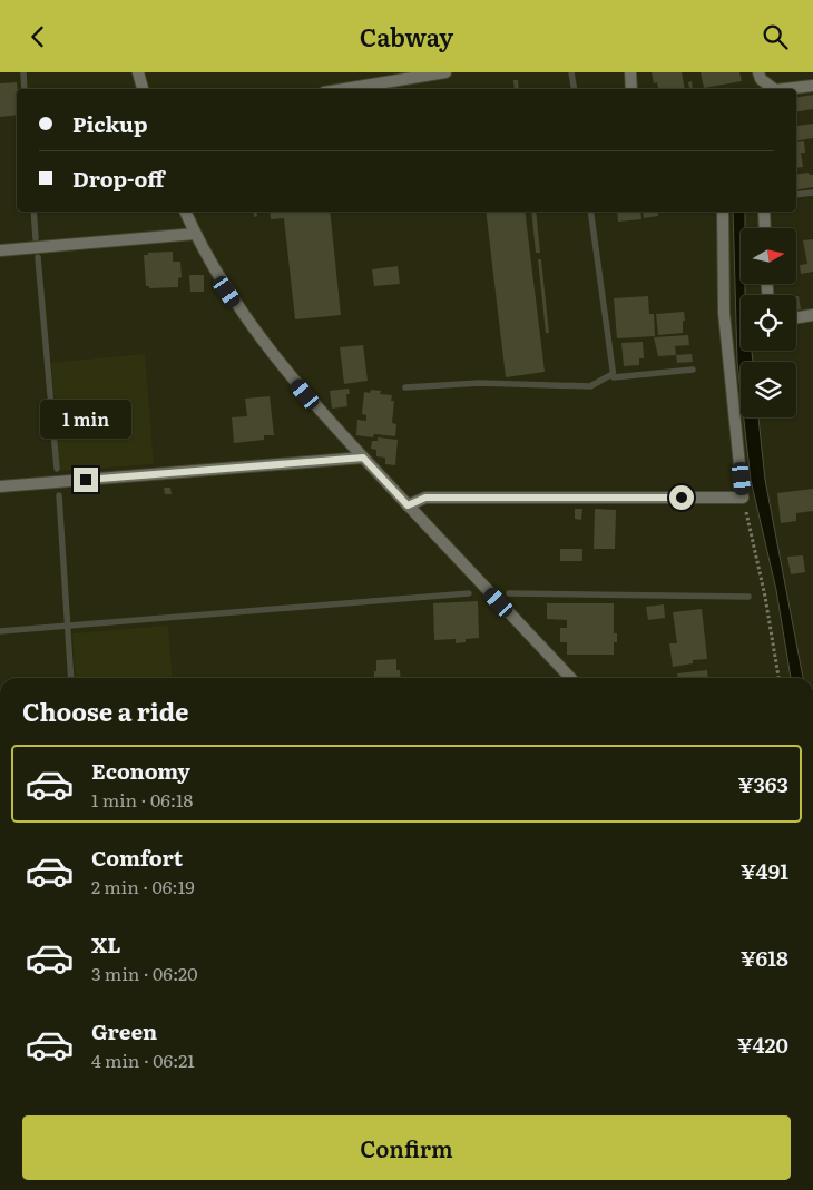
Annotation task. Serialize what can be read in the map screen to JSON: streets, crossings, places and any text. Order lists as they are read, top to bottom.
{
  "north": "right",
  "page": {
    "header": "Cabway",
    "banner": ["Pickup", "Drop-off"],
    "bubble": "1 min",
    "heading": "Choose a ride",
    "list": [
      {
        "name": "Economy",
        "note": "1 min · 06:18",
        "value": "¥363"
      },
      {
        "name": "Comfort",
        "note": "2 min · 06:19",
        "value": "¥491"
      },
      {
        "name": "XL",
        "note": "3 min · 06:20",
        "value": "¥618"
      },
      {
        "name": "Green",
        "note": "4 min · 06:21",
        "value": "¥420"
      }
    ],
    "buttons": "Confirm"
  }
}
